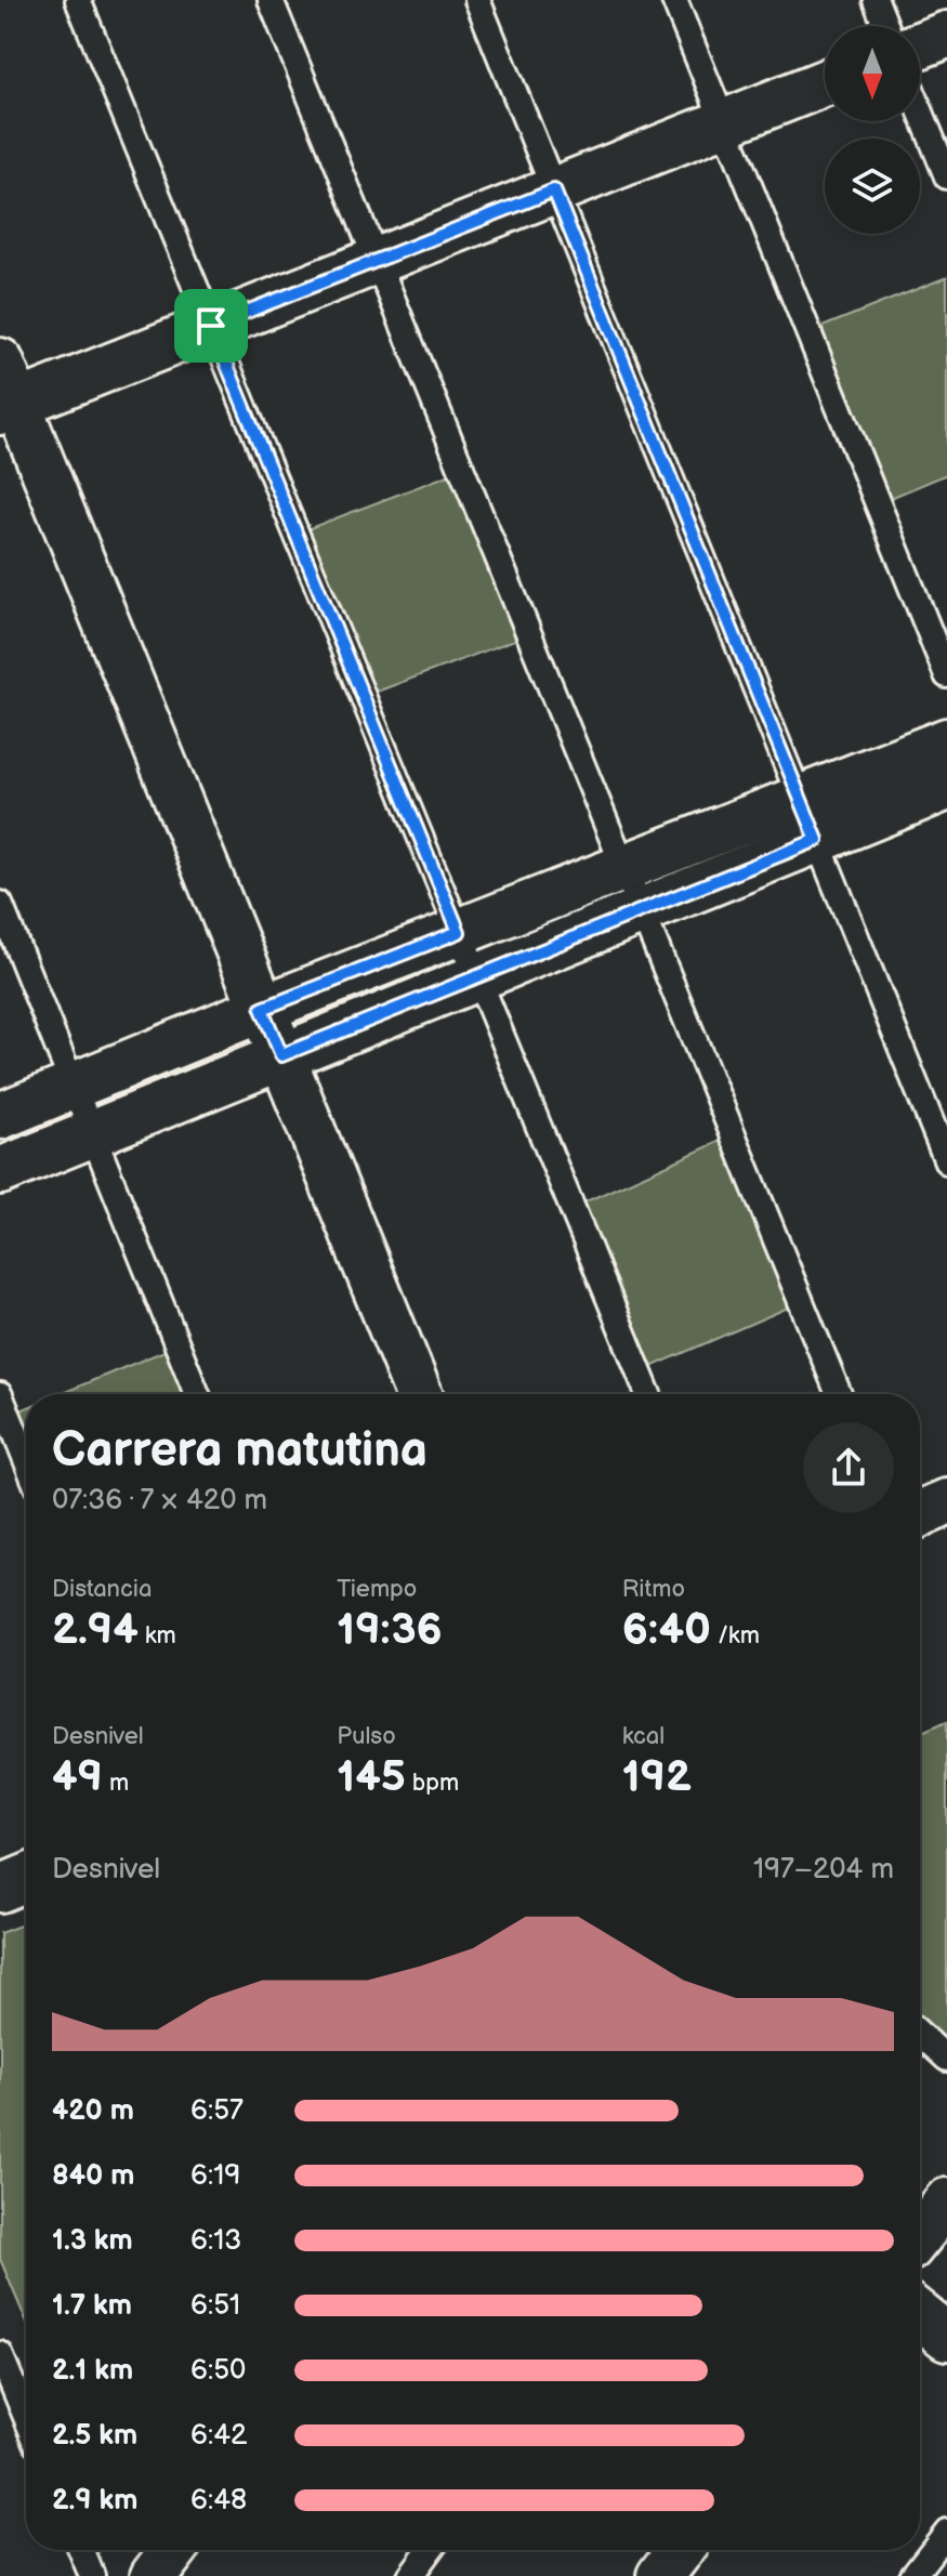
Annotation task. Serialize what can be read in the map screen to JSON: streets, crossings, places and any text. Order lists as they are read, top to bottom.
{
  "north": "bottom",
  "page": {
    "heading": ["Carrera matutina", "07:36 · 7 × 420 m"],
    "stats": [
      ["Distancia", "2.94 km"],
      ["Tiempo", "19:36"],
      ["Ritmo", "6:40 /km"],
      ["Desnivel", "49 m"],
      ["Pulso", "145 bpm"],
      ["kcal", "192"]
    ],
    "chart": ["Desnivel", "197–204 m"],
    "list": [
      {
        "name": "420 m",
        "note": "6:57"
      },
      {
        "name": "840 m",
        "note": "6:19"
      },
      {
        "name": "1.3 km",
        "note": "6:13"
      },
      {
        "name": "1.7 km",
        "note": "6:51"
      },
      {
        "name": "2.1 km",
        "note": "6:50"
      },
      {
        "name": "2.5 km",
        "note": "6:42"
      },
      {
        "name": "2.9 km",
        "note": "6:48"
      }
    ]
  }
}
